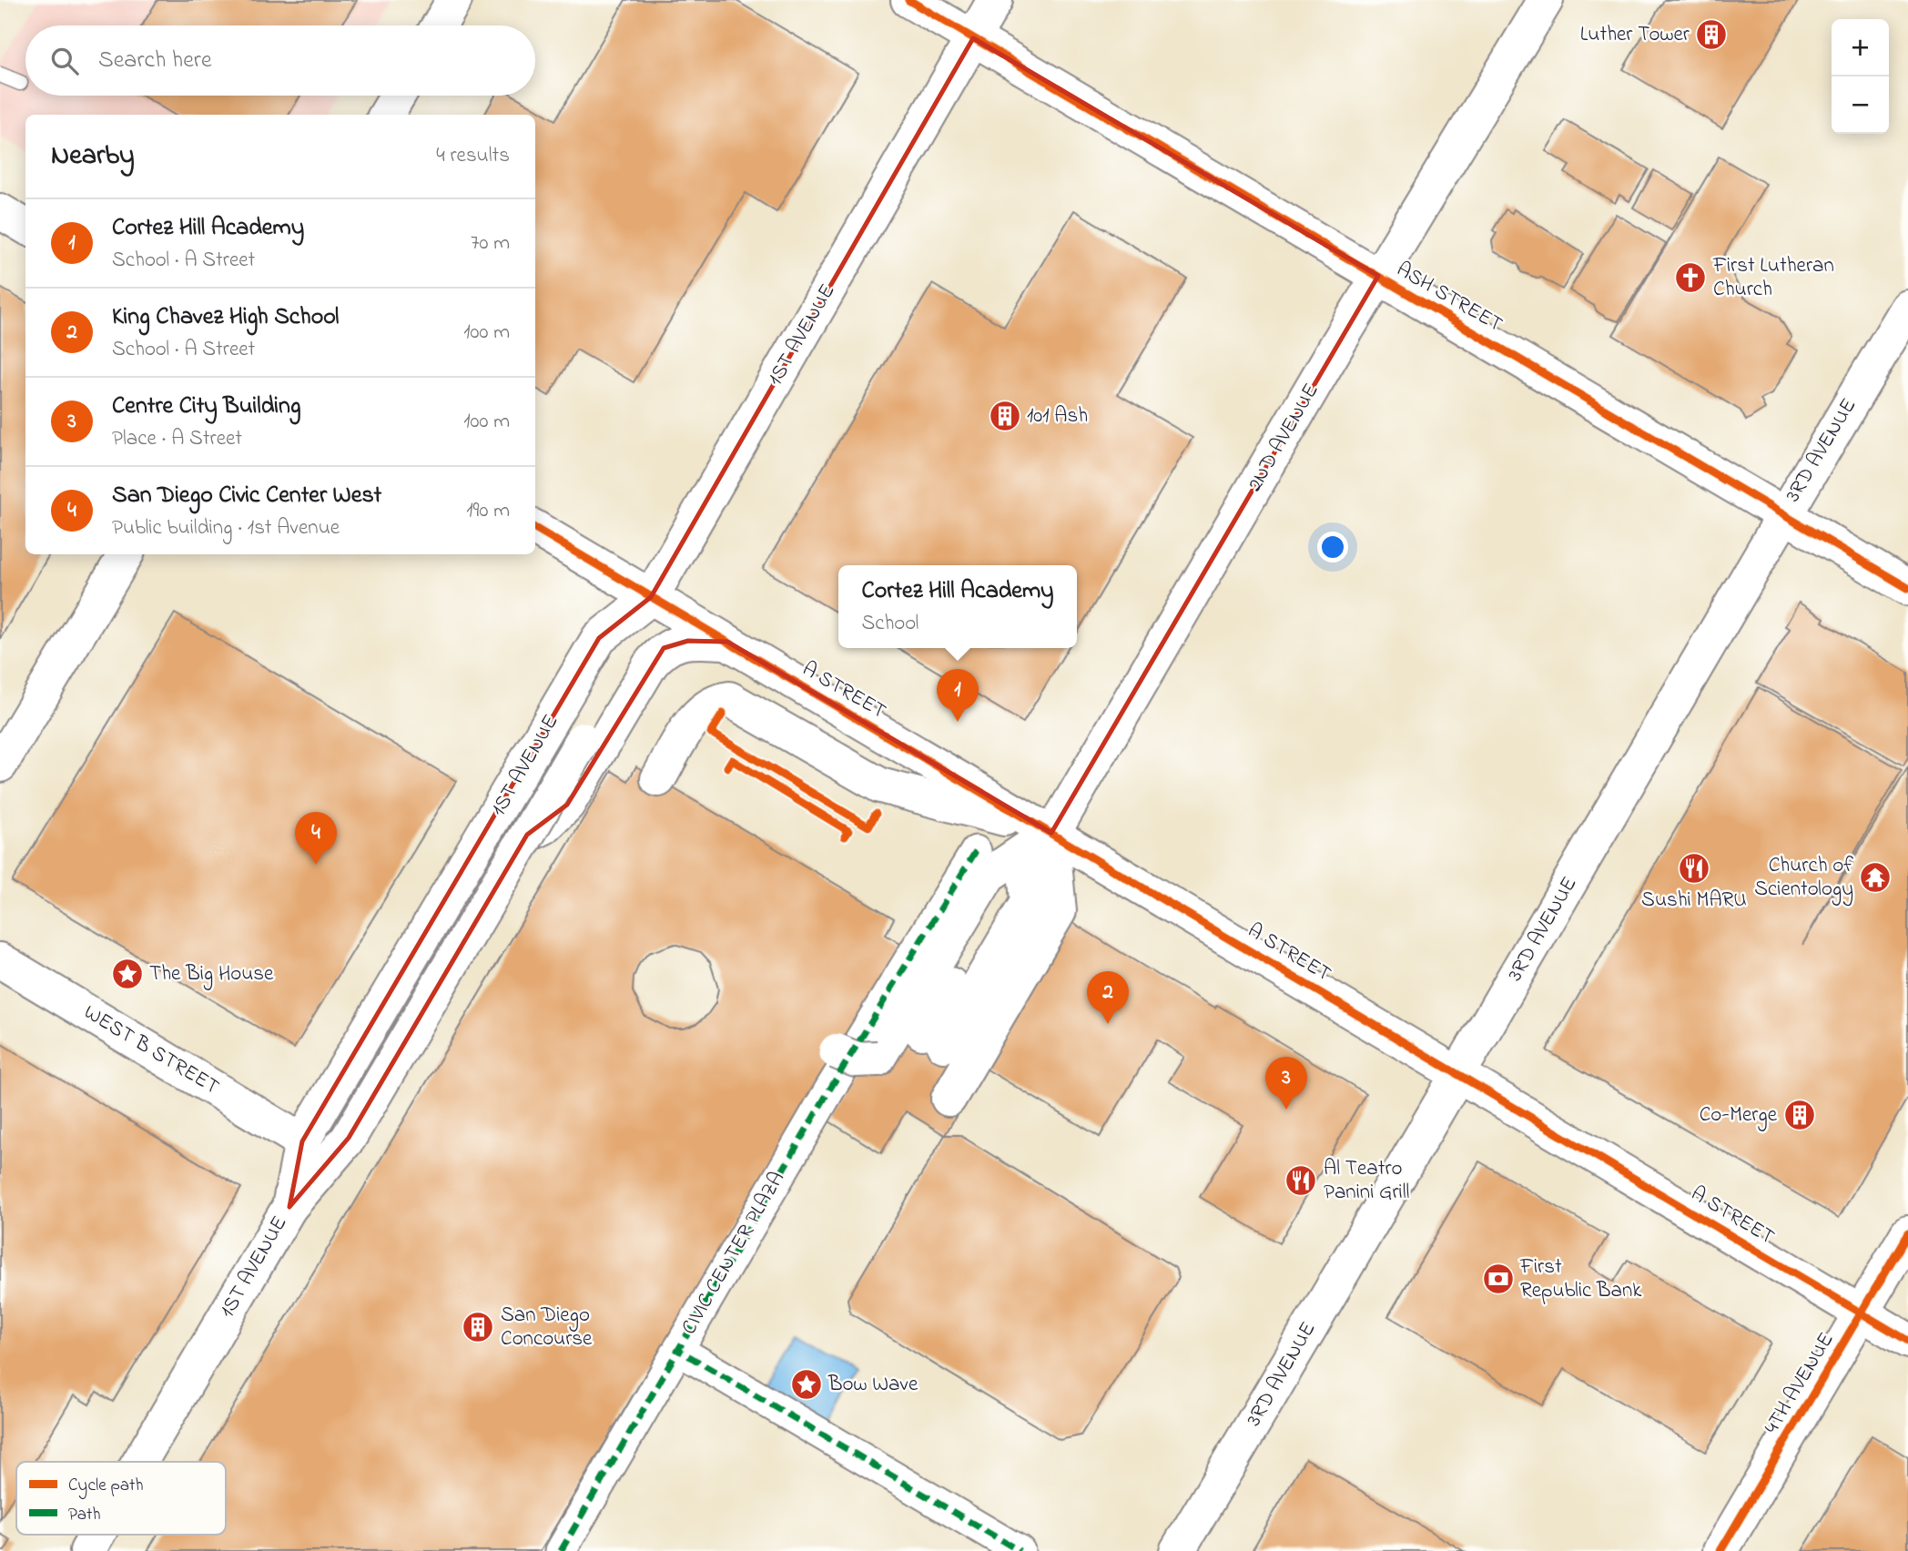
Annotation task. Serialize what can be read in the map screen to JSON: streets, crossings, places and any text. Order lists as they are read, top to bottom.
{
  "streets": {
    "main road": [
      "ASH STREET",
      "1ST AVENUE",
      "2ND AVENUE",
      "3RD AVENUE",
      "A STREET",
      "WEST B STREET",
      "4TH AVENUE"
    ],
    "street": ["CIVIC CENTER PLAZA"]
  },
  "crossings": [
    ["ASH STREET", "1ST AVENUE"],
    ["ASH STREET", "2ND AVENUE"],
    ["ASH STREET", "3RD AVENUE"],
    ["1ST AVENUE", "A STREET"],
    ["1ST AVENUE", "WEST B STREET"],
    ["2ND AVENUE", "A STREET"],
    ["3RD AVENUE", "A STREET"],
    ["A STREET", "4TH AVENUE"]
  ],
  "places": {
    "building": [
      "Luther Tower",
      "101 Ash",
      "Co-Merge",
      "San Diego Concourse"
    ],
    "church": ["First Lutheran Church"],
    "restaurant": ["Sushi MARU", "Al Teatro Panini Grill"],
    "temple": ["Church of Scientology"],
    "place": ["The Big House", "Bow Wave"],
    "bank": ["First Republic Bank"]
  },
  "legend": ["Cycle path", "Path"],
  "page": {
    "map_buttons": ["+", "−"],
    "search": "Search here",
    "heading": ["Nearby", "4 results"],
    "list": [
      {
        "mark": "1",
        "name": "Cortez Hill Academy",
        "note": "School · A Street",
        "value": "70 m"
      },
      {
        "mark": "2",
        "name": "King Chavez High School",
        "note": "School · A Street",
        "value": "100 m"
      },
      {
        "mark": "3",
        "name": "Centre City Building",
        "note": "Place · A Street",
        "value": "100 m"
      },
      {
        "mark": "4",
        "name": "San Diego Civic Center West",
        "note": "Public building · 1st Avenue",
        "value": "190 m"
      }
    ],
    "popup": ["Cortez Hill Academy", "School"],
    "pins": [
      "1",
      "4",
      "2",
      "3"
    ]
  }
}
